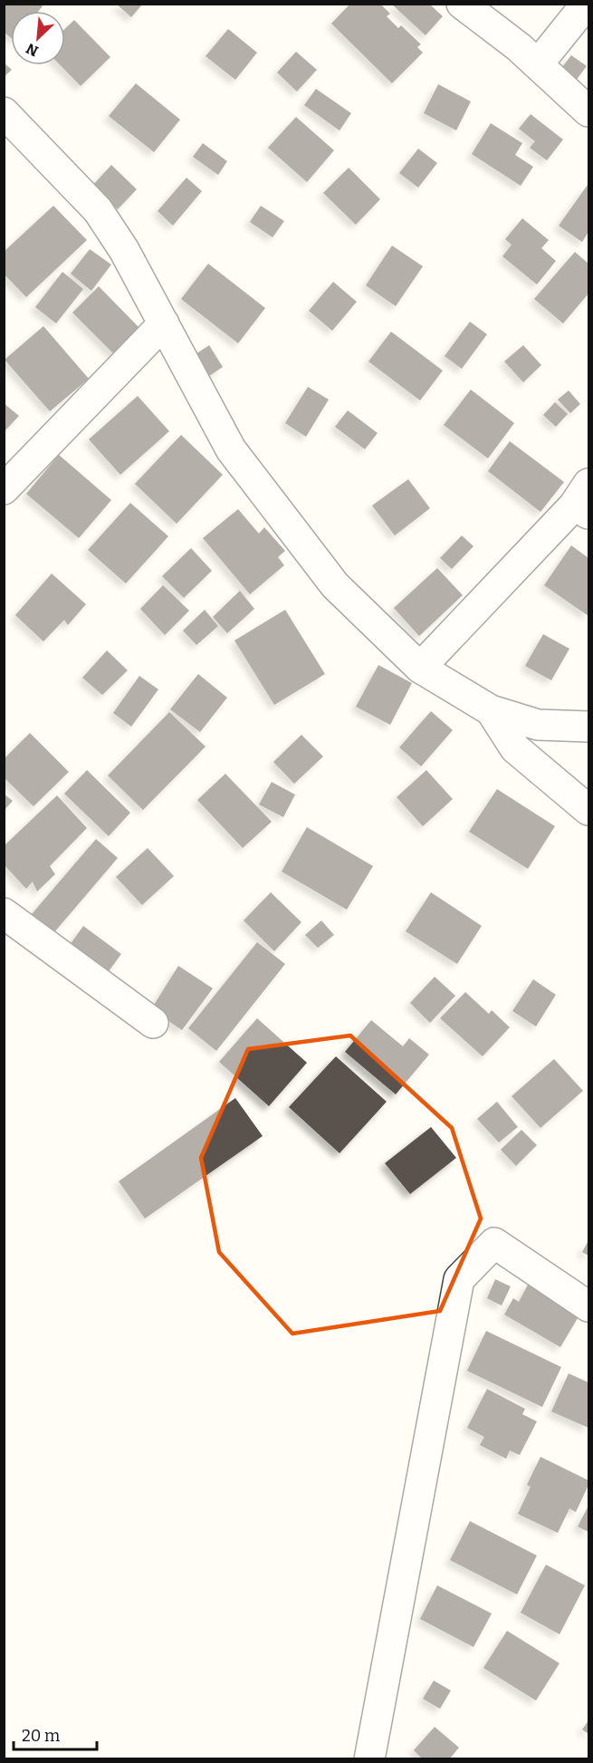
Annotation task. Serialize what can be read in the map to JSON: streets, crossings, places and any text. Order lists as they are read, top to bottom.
{
  "scale_bar": "20 m",
  "north": "bottom left"
}
